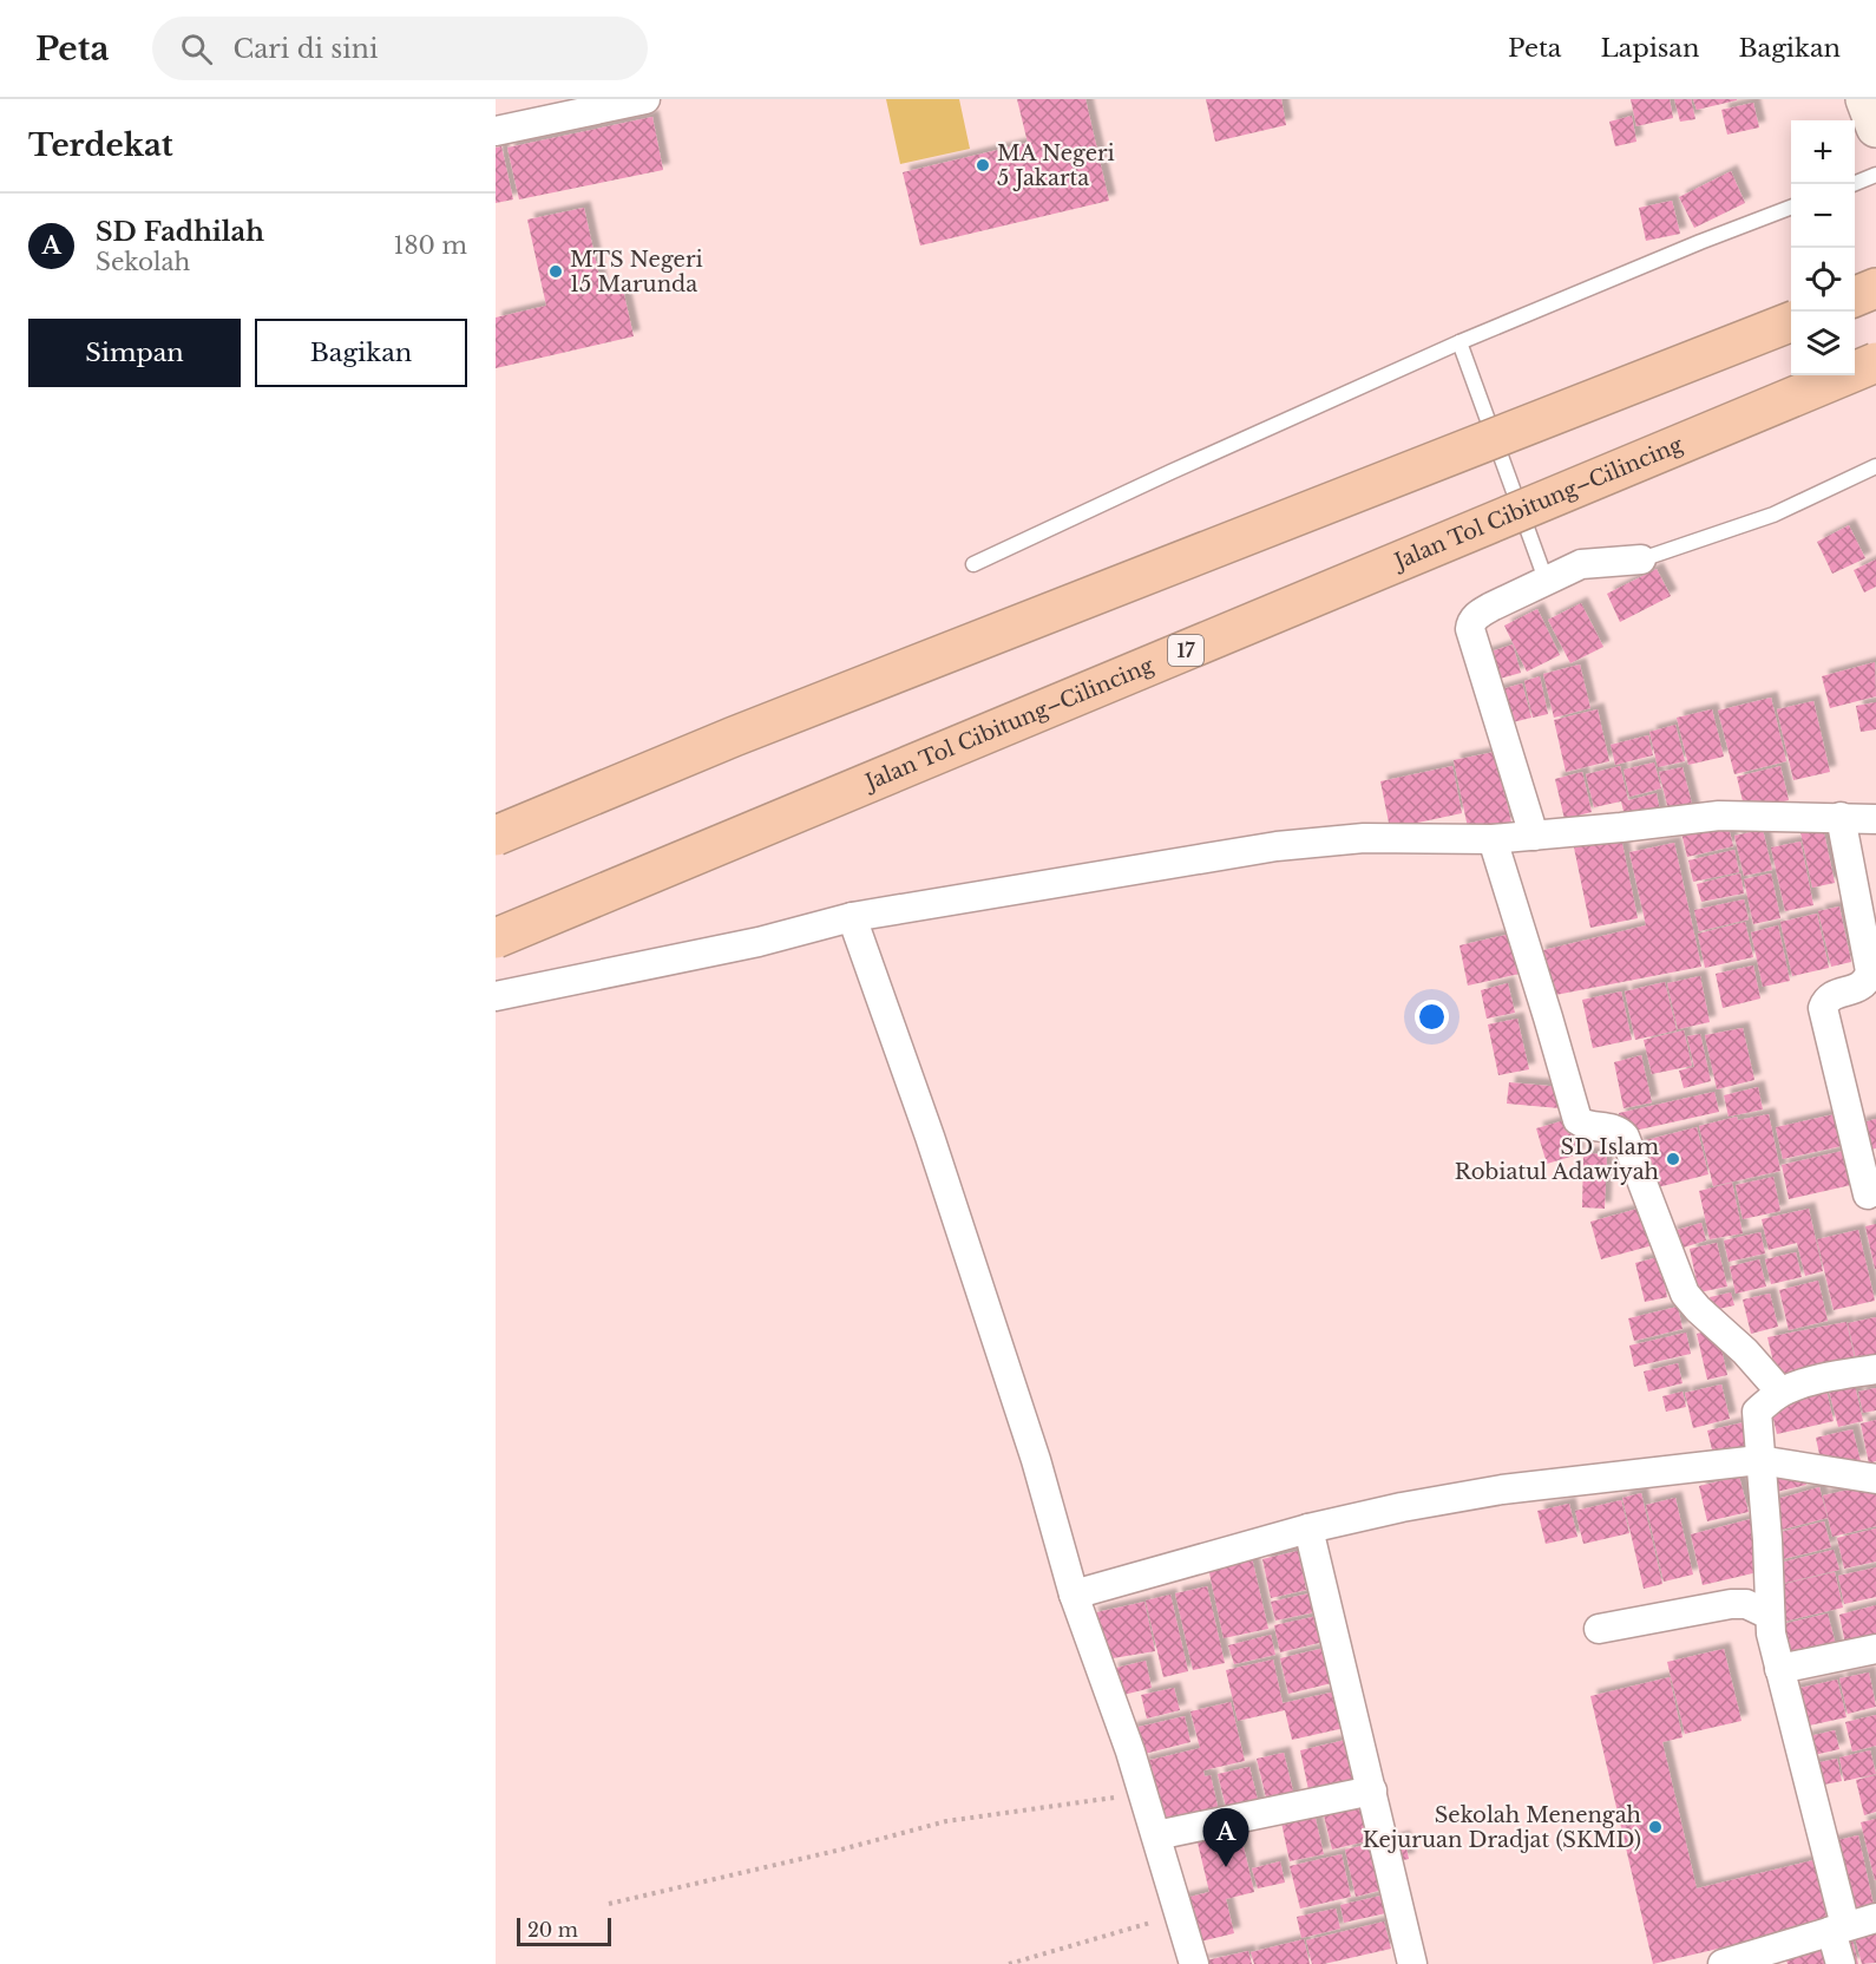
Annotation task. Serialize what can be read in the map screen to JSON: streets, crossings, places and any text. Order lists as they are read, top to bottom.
{
  "streets": {
    "highway": ["Jalan Tol Cibitung–Cilincing", "17"]
  },
  "places": [
    "MA Negeri 5 Jakarta",
    "MTS Negeri 15 Marunda",
    "SD Islam Robiatul Adawiyah",
    "Sekolah Menengah Kejuruan Dradjat (SKMD)"
  ],
  "scale_bar": "20 m",
  "page": {
    "header": "Peta",
    "search": "Cari di sini",
    "nav": ["Peta", "Lapisan", "Bagikan"],
    "heading": "Terdekat",
    "map_buttons": ["+", "−"],
    "list": [
      {
        "mark": "A",
        "name": "SD Fadhilah",
        "note": "Sekolah",
        "value": "180 m"
      }
    ],
    "buttons": ["Simpan", "Bagikan"],
    "pins": "A",
    "scale": "20 m"
  }
}
